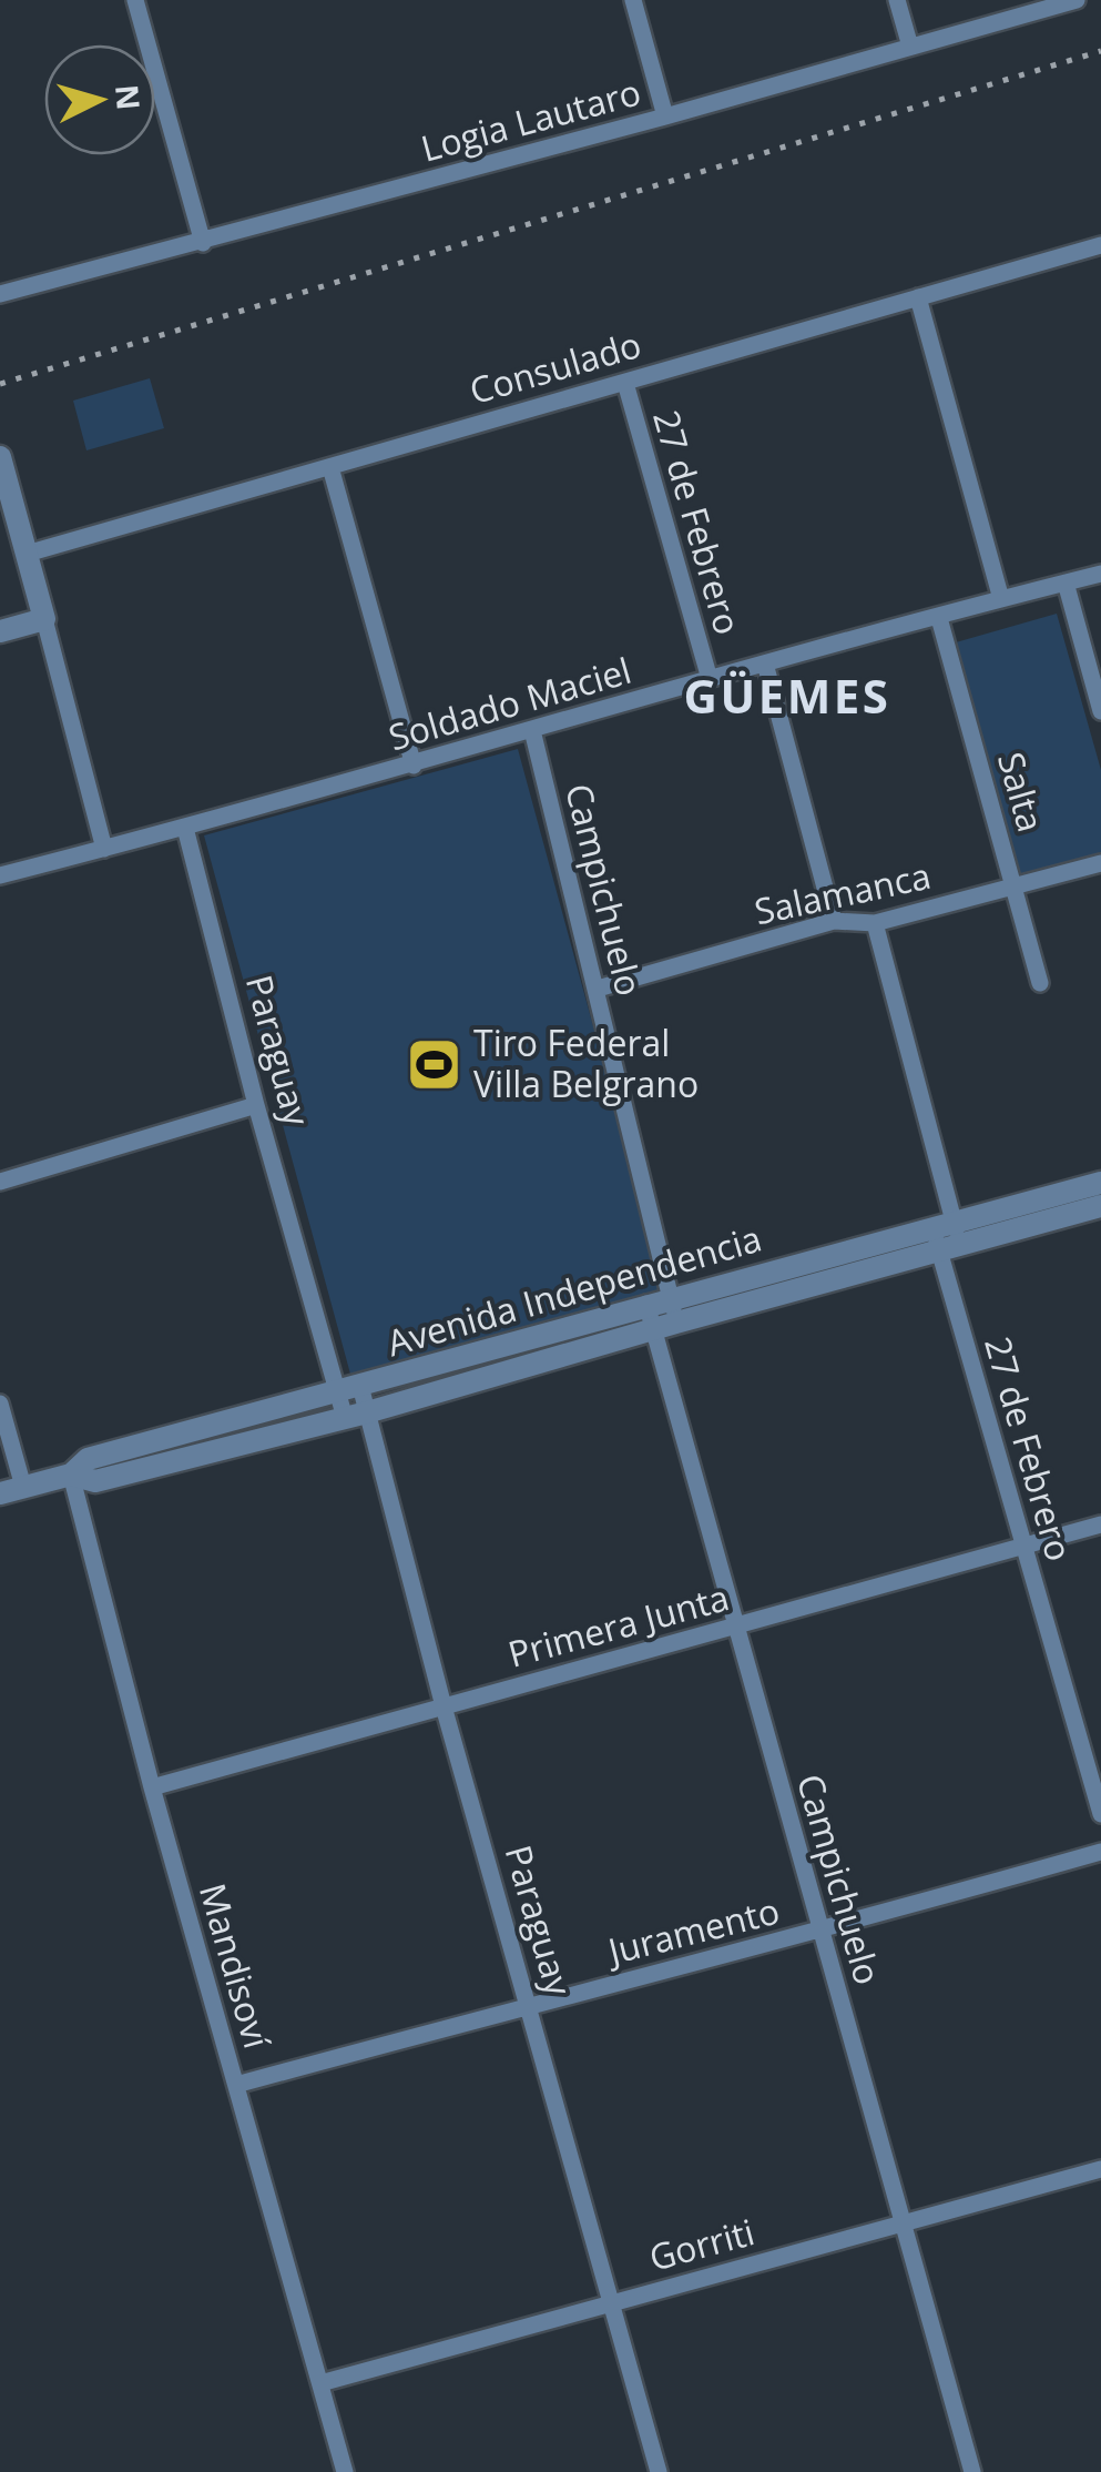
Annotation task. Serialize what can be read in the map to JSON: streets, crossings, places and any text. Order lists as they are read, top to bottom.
{
  "streets": {
    "street": [
      "Logia Lautaro",
      "Consulado",
      "27 de Febrero",
      "Soldado Maciel",
      "Salta",
      "Campichuelo",
      "Salamanca",
      "Paraguay",
      "Avenida Independencia",
      "Primera Junta",
      "Juramento",
      "Mandisoví",
      "Gorriti"
    ]
  },
  "crossings": [
    ["Consulado", "27 de Febrero"],
    ["27 de Febrero", "Soldado Maciel"],
    ["27 de Febrero", "Salamanca"],
    ["27 de Febrero", "Avenida Independencia"],
    ["27 de Febrero", "Primera Junta"],
    ["Soldado Maciel", "Salta"],
    ["Soldado Maciel", "Campichuelo"],
    ["Soldado Maciel", "Paraguay"],
    ["Salta", "Salamanca"],
    ["Campichuelo", "Salamanca"],
    ["Campichuelo", "Avenida Independencia"],
    ["Campichuelo", "Primera Junta"],
    ["Campichuelo", "Juramento"],
    ["Campichuelo", "Gorriti"],
    ["Paraguay", "Avenida Independencia"],
    ["Paraguay", "Primera Junta"],
    ["Paraguay", "Juramento"],
    ["Paraguay", "Gorriti"],
    ["Avenida Independencia", "Mandisoví"],
    ["Primera Junta", "Mandisoví"],
    ["Juramento", "Mandisoví"],
    ["Mandisoví", "Gorriti"]
  ],
  "districts": ["GÜEMES"],
  "places": {
    "sports": ["Tiro Federal Villa Belgrano"]
  },
  "north": "right"
}
